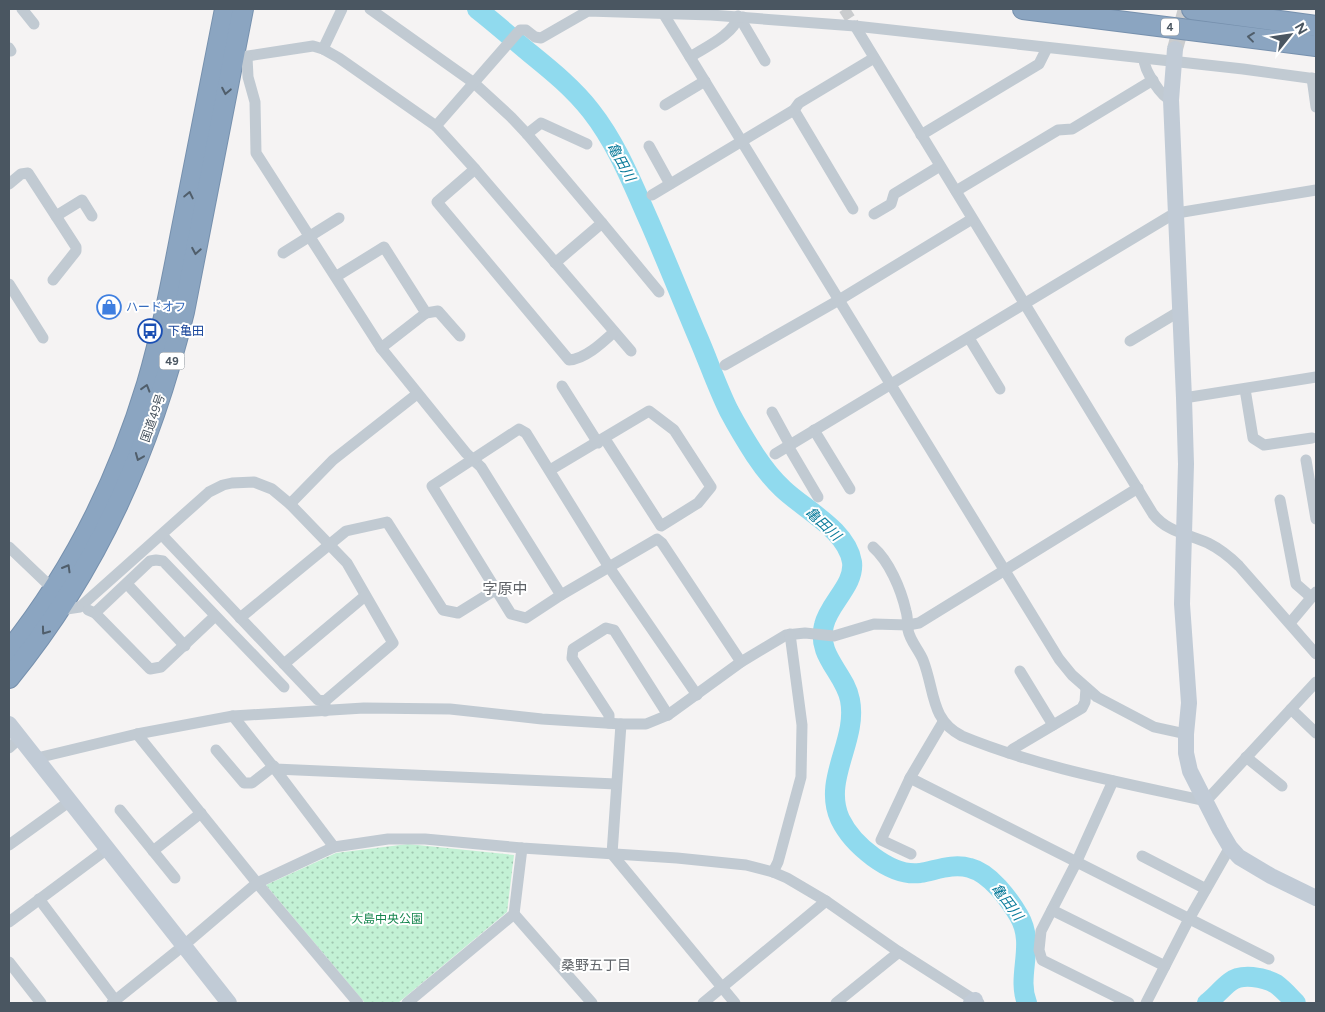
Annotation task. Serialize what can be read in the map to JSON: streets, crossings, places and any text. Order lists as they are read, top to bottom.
{
  "streets": {
    "highway": ["4", "49", "国道49号"]
  },
  "districts": ["字原中", "桑野五丁目"],
  "water": ["亀田川"],
  "parks": ["大島中央公園"],
  "places": {
    "shop": ["ハードオフ"],
    "bus stop": ["下亀田"]
  },
  "north": "top right"
}
